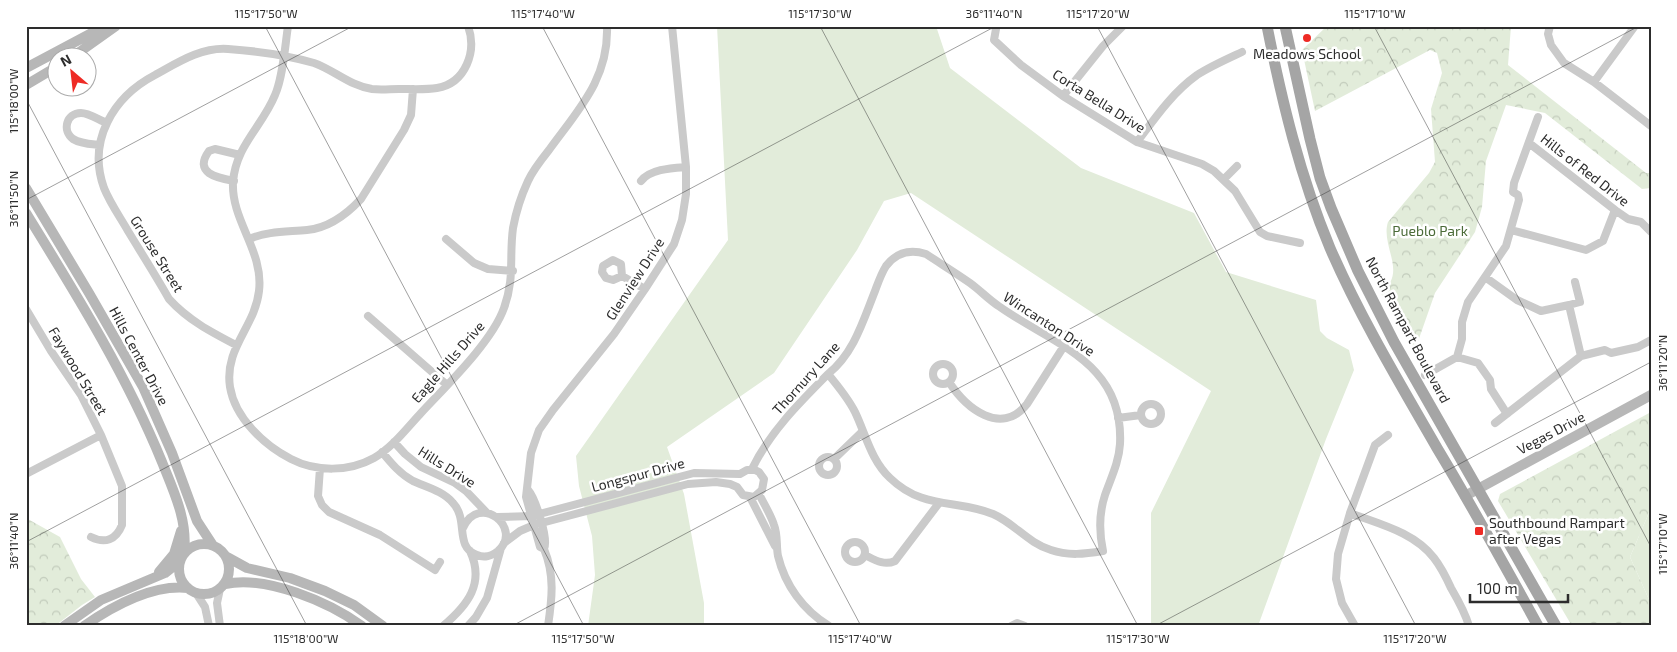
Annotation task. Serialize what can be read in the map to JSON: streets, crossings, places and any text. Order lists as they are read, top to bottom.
{
  "streets": {
    "main road": ["North Rampart Boulevard", "Hills Center Drive", "Vegas Drive"],
    "street": [
      "Corta Bella Drive",
      "Hills of Red Drive",
      "Grouse Street",
      "Glenview Drive",
      "Wincanton Drive",
      "Eagle Hills Drive",
      "Faywood Street",
      "Thornury Lane",
      "Hills Drive",
      "Longspur Drive"
    ]
  },
  "crossings": [
    ["Grouse Street", "Eagle Hills Drive"],
    ["Glenview Drive", "Longspur Drive"],
    ["Wincanton Drive", "Thornury Lane"],
    ["North Rampart Boulevard", "Vegas Drive"],
    ["Eagle Hills Drive", "Hills Drive"],
    ["Thornury Lane", "Longspur Drive"],
    ["Hills Drive", "Longspur Drive"]
  ],
  "parks": ["Pueblo Park"],
  "places": {
    "other": ["Meadows School"],
    "transit": ["Southbound Rampart after Vegas"]
  },
  "scale_bar": "100 m",
  "north": "top left",
  "coordinates": [
    "115°17'50\"W",
    "115°17'40\"W",
    "115°17'30\"W",
    "36°11'40\"N",
    "115°17'20\"W",
    "115°17'10\"W",
    "115°18'00\"W",
    "36°11'50\"N",
    "36°11'20\"N"
  ]
}
